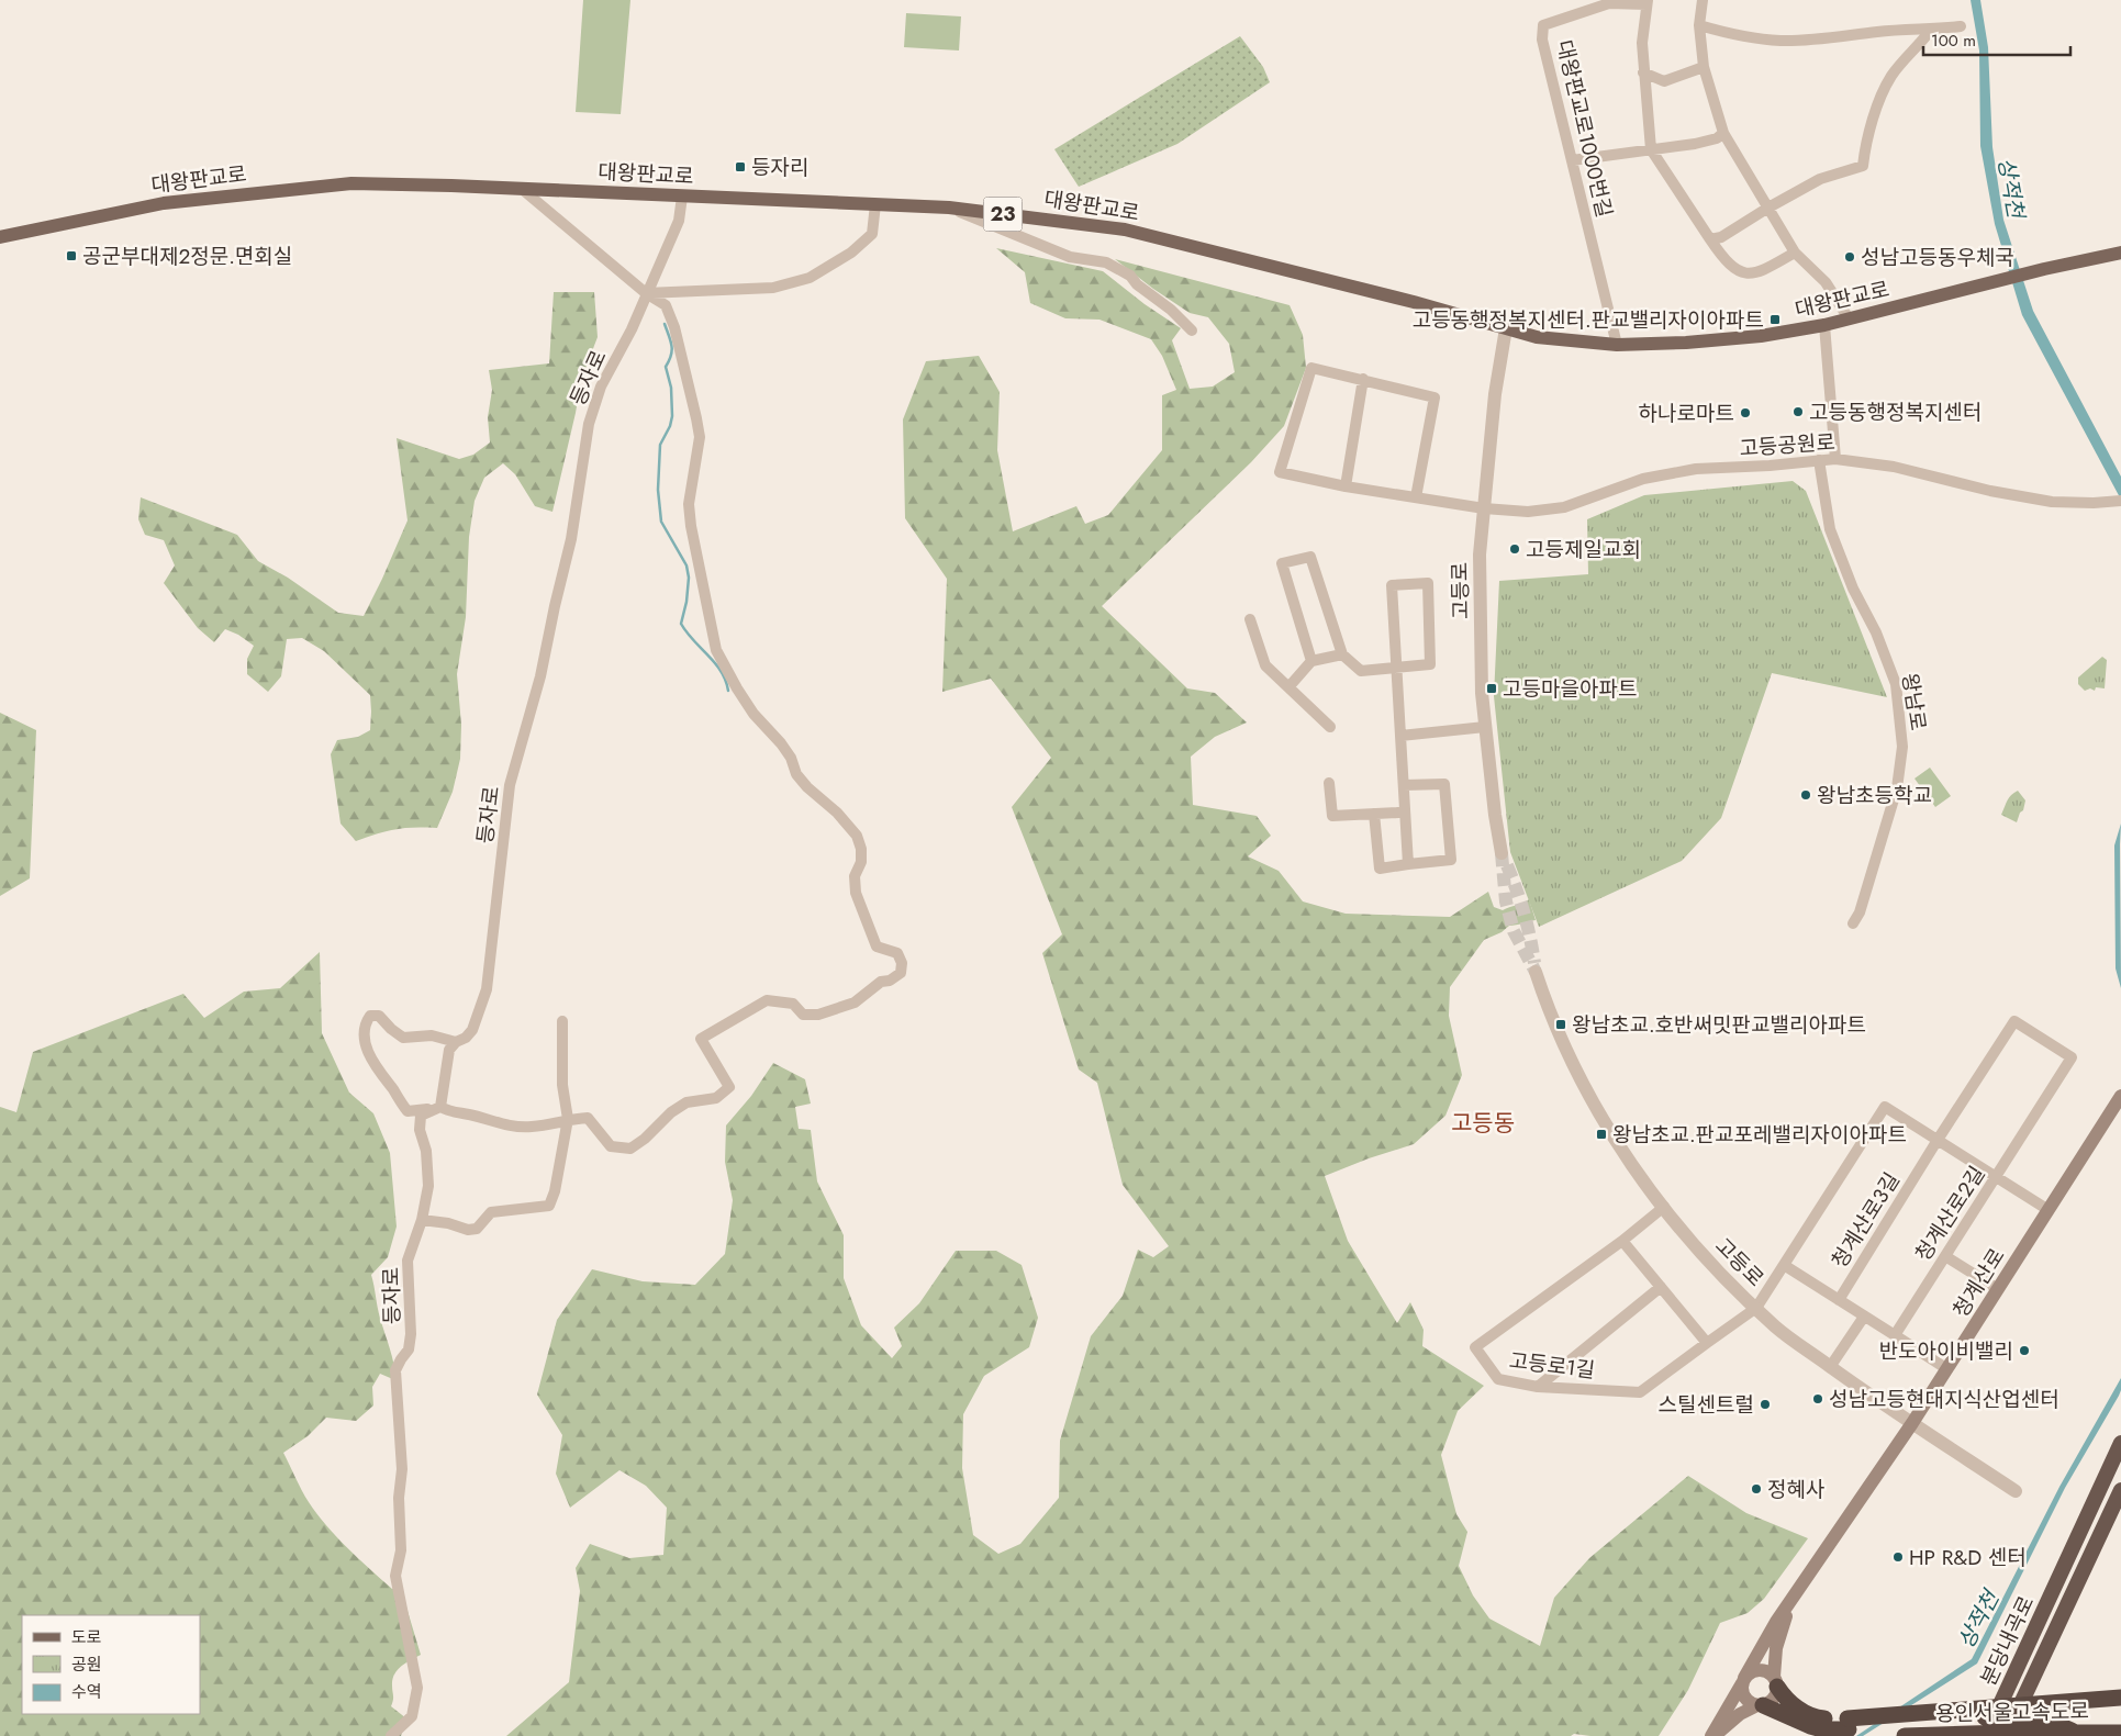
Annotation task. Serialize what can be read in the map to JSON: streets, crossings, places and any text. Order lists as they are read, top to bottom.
{
  "streets": {
    "highway": ["분당내곡로", "용인서울고속도로"],
    "main road": ["대왕판교로", "23", "청계산로"],
    "street": [
      "대왕판교로1000번길",
      "등자로",
      "고등공원로",
      "고등로",
      "왕남로",
      "청계산로2길",
      "청계산로3길",
      "고등로1길"
    ]
  },
  "crossings": [
    ["대왕판교로1000번길", "대왕판교로"],
    ["대왕판교로", "등자로"],
    ["대왕판교로", "고등로"],
    ["고등공원로", "고등로"],
    ["고등공원로", "왕남로"],
    ["고등로", "청계산로"],
    ["고등로", "고등로1길"],
    ["청계산로2길", "청계산로3길"]
  ],
  "districts": ["고등동"],
  "water": ["상적천"],
  "places": {
    "transit": [
      "등자리",
      "공군부대제2정문.면회실",
      "고등동행정복지센터.판교밸리자이아파트",
      "고등마을아파트",
      "왕남초교.호반써밋판교밸리아파트",
      "왕남초교.판교포레밸리자이아파트"
    ],
    "other": [
      "성남고등동우체국",
      "고등동행정복지센터",
      "하나로마트",
      "고등제일교회",
      "왕남초등학교",
      "반도아이비밸리",
      "성남고등현대지식산업센터",
      "스틸센트럴",
      "정혜사",
      "HP R&D 센터"
    ]
  },
  "legend": ["도로", "공원", "수역"],
  "scale_bar": "100 m"
}
